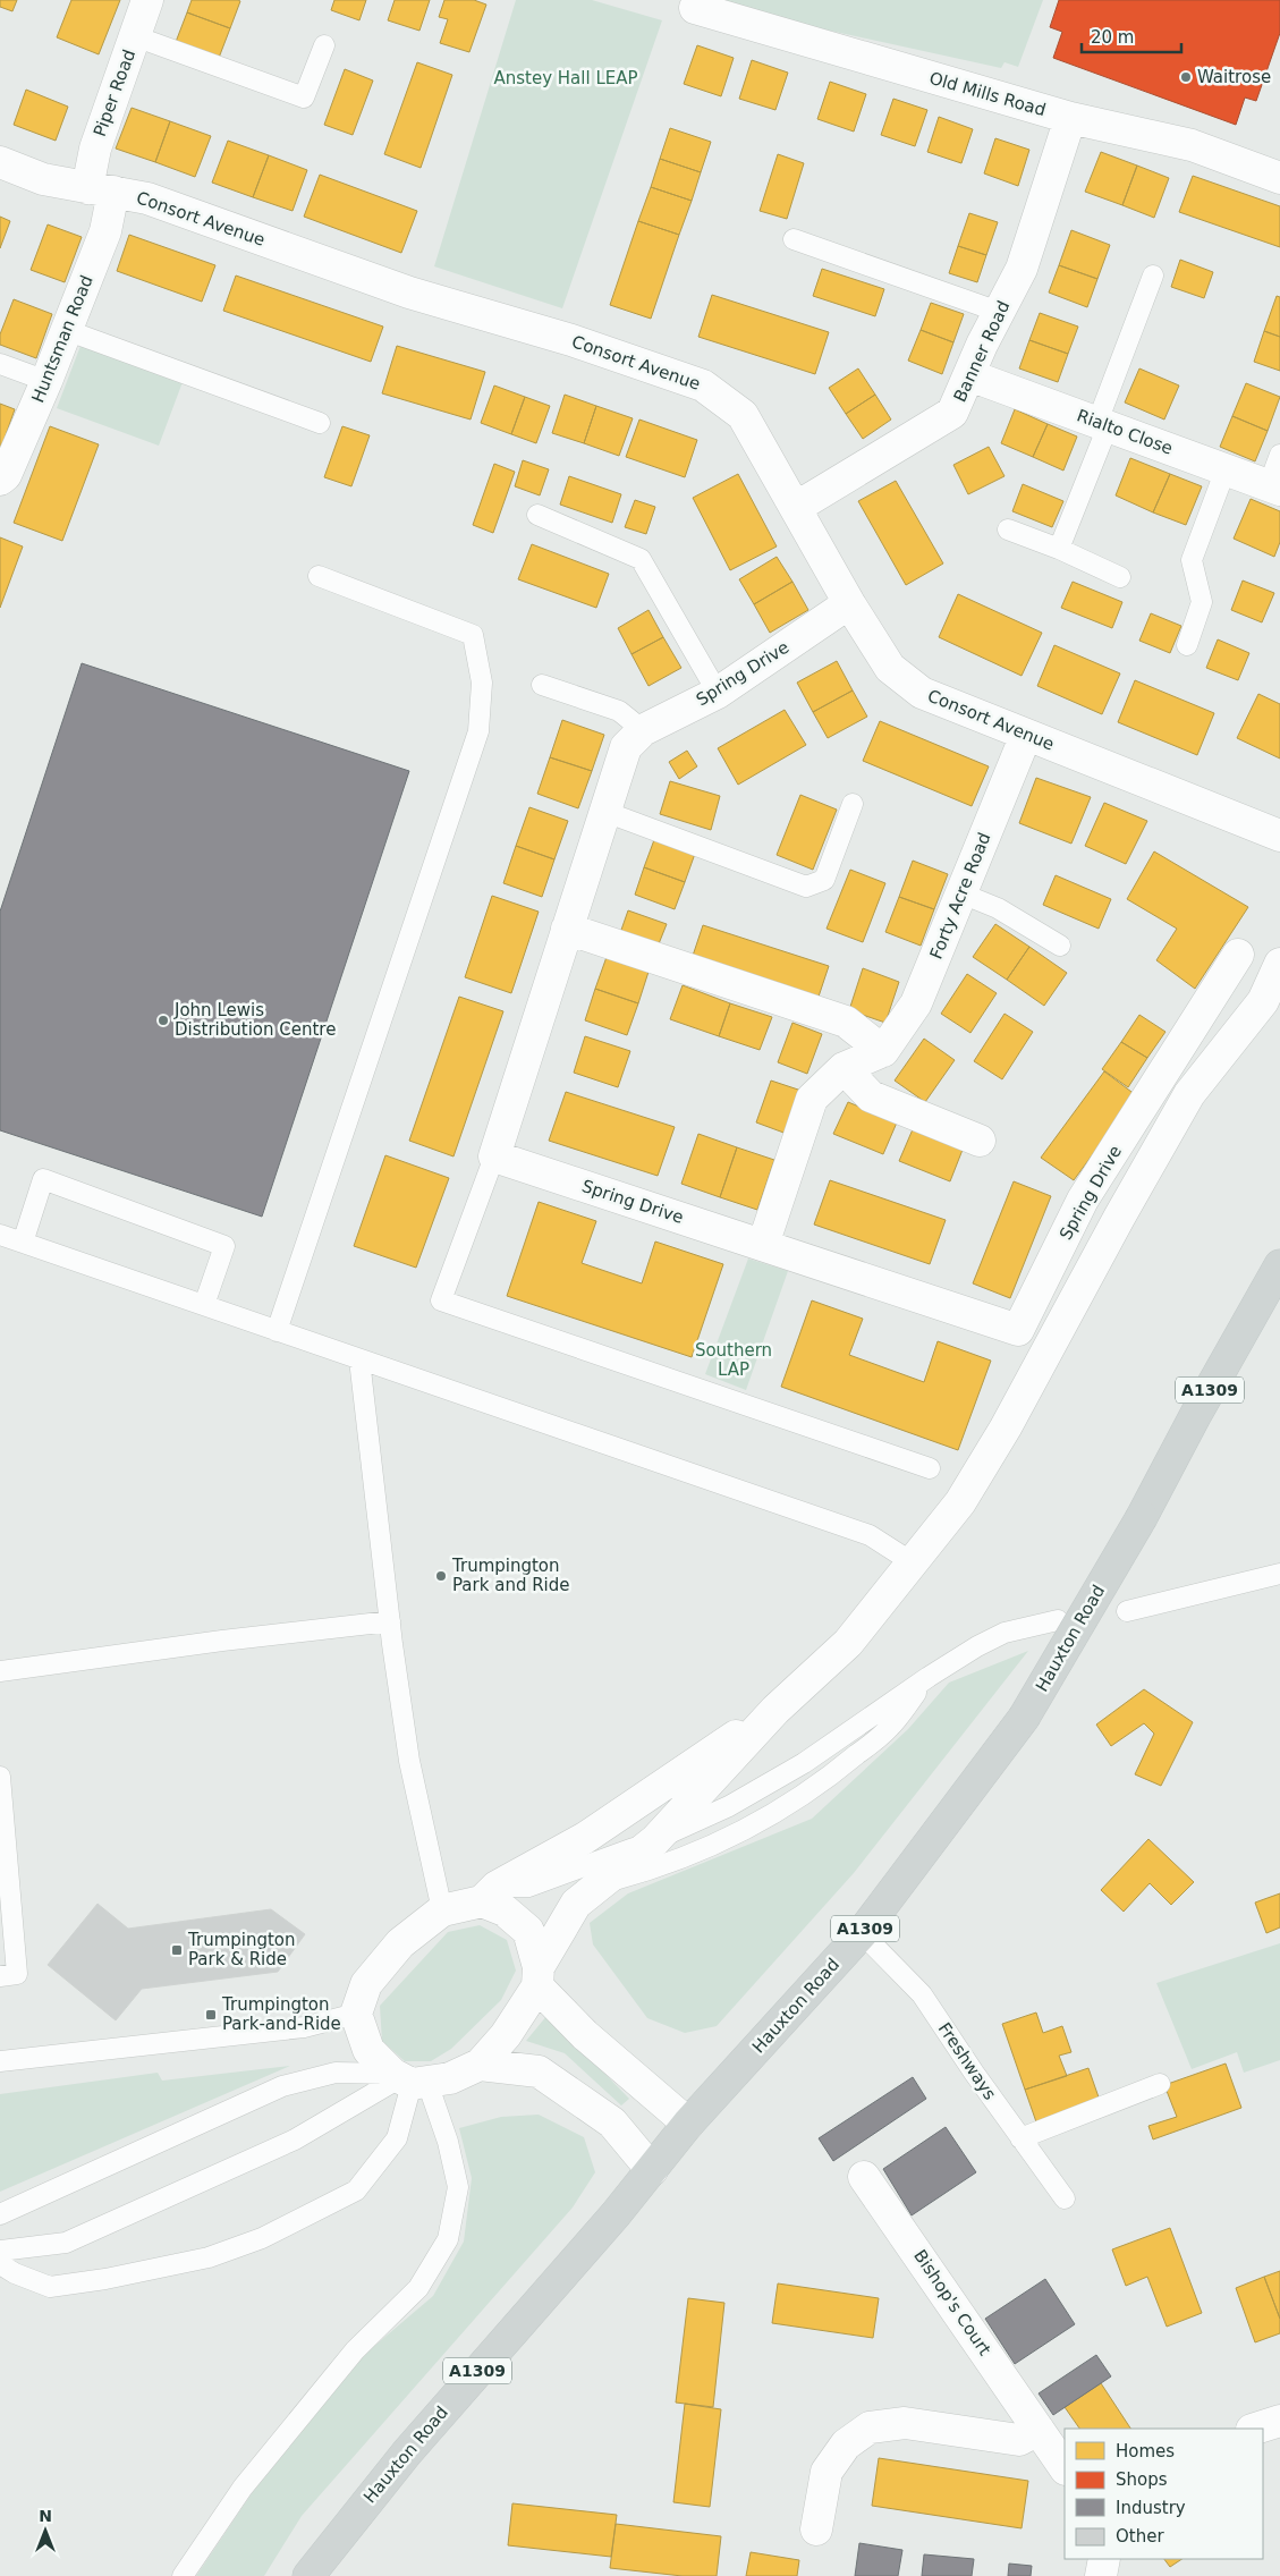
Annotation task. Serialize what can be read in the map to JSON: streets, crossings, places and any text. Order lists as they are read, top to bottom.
{
  "streets": {
    "main road": ["A1309", "Hauxton Road"],
    "street": [
      "Piper Road",
      "Old Mills Road",
      "Consort Avenue",
      "Huntsman Road",
      "Banner Road",
      "Rialto Close",
      "Spring Drive",
      "Forty Acre Road",
      "Bishop's Court"
    ],
    "lane": ["Freshways"]
  },
  "crossings": [
    ["Piper Road", "Consort Avenue"],
    ["Piper Road", "Huntsman Road"],
    ["Old Mills Road", "Banner Road"],
    ["Consort Avenue", "Huntsman Road"],
    ["Consort Avenue", "Banner Road"],
    ["Consort Avenue", "Spring Drive"],
    ["Consort Avenue", "Forty Acre Road"],
    ["Banner Road", "Rialto Close"],
    ["Hauxton Road", "Freshways"]
  ],
  "parks": ["Anstey Hall LEAP", "Southern LAP"],
  "places": {
    "other": ["Waitrose", "John Lewis Distribution Centre", "Trumpington Park and Ride"],
    "transit": ["Trumpington Park & Ride", "Trumpington Park-and-Ride"]
  },
  "legend": [
    "Homes",
    "Shops",
    "Industry",
    "Other"
  ],
  "scale_bar": "20 m",
  "north": "top"
}
